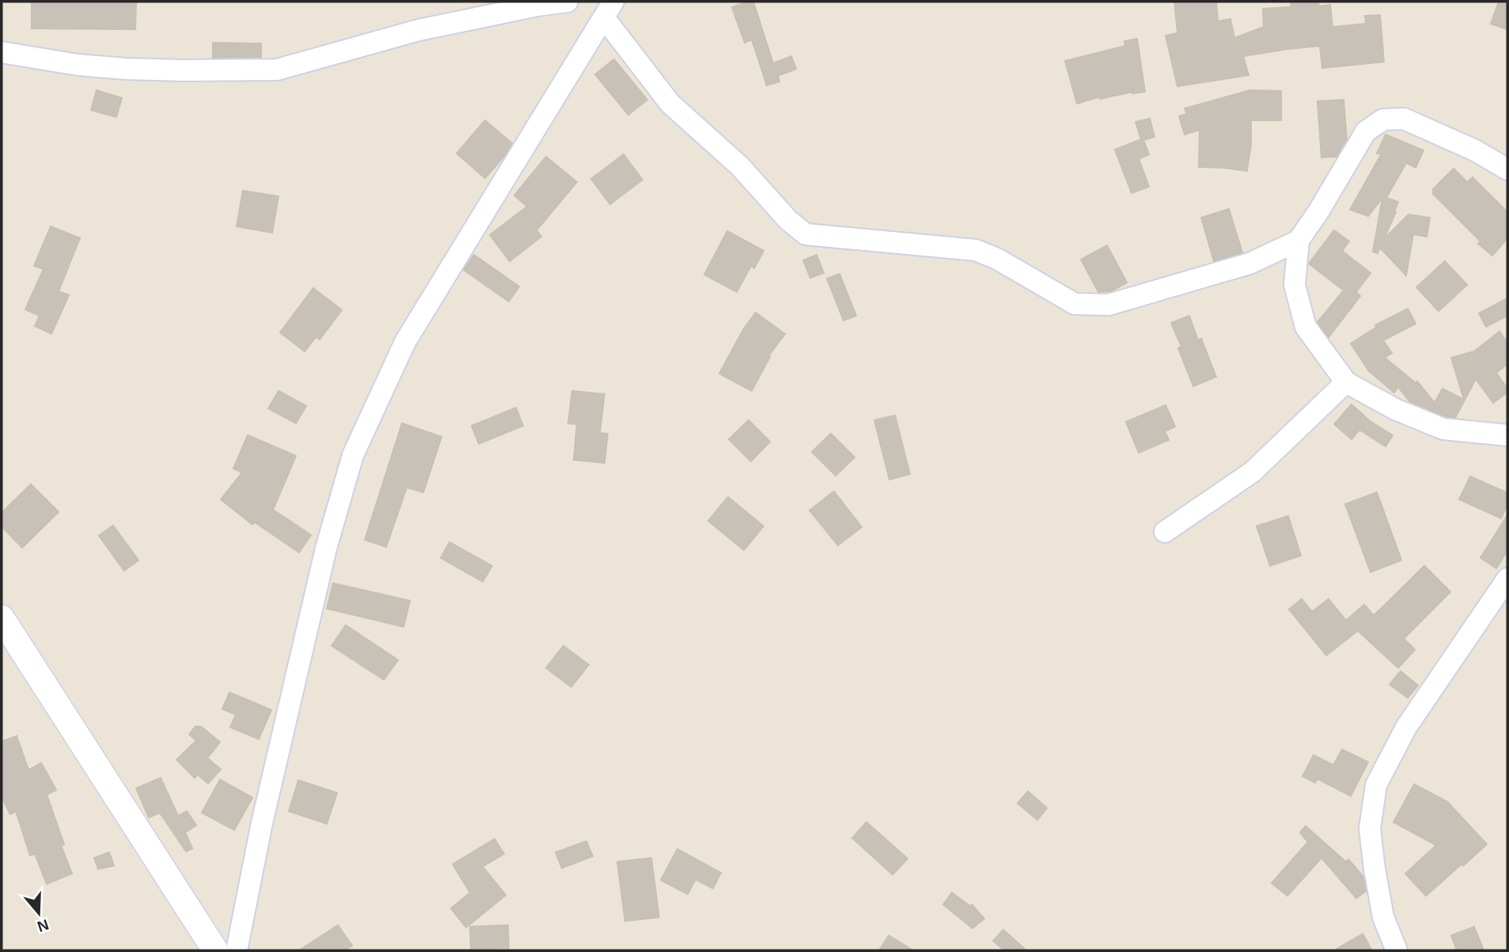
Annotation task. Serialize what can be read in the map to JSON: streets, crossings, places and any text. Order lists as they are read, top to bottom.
{
  "north": "bottom"
}
